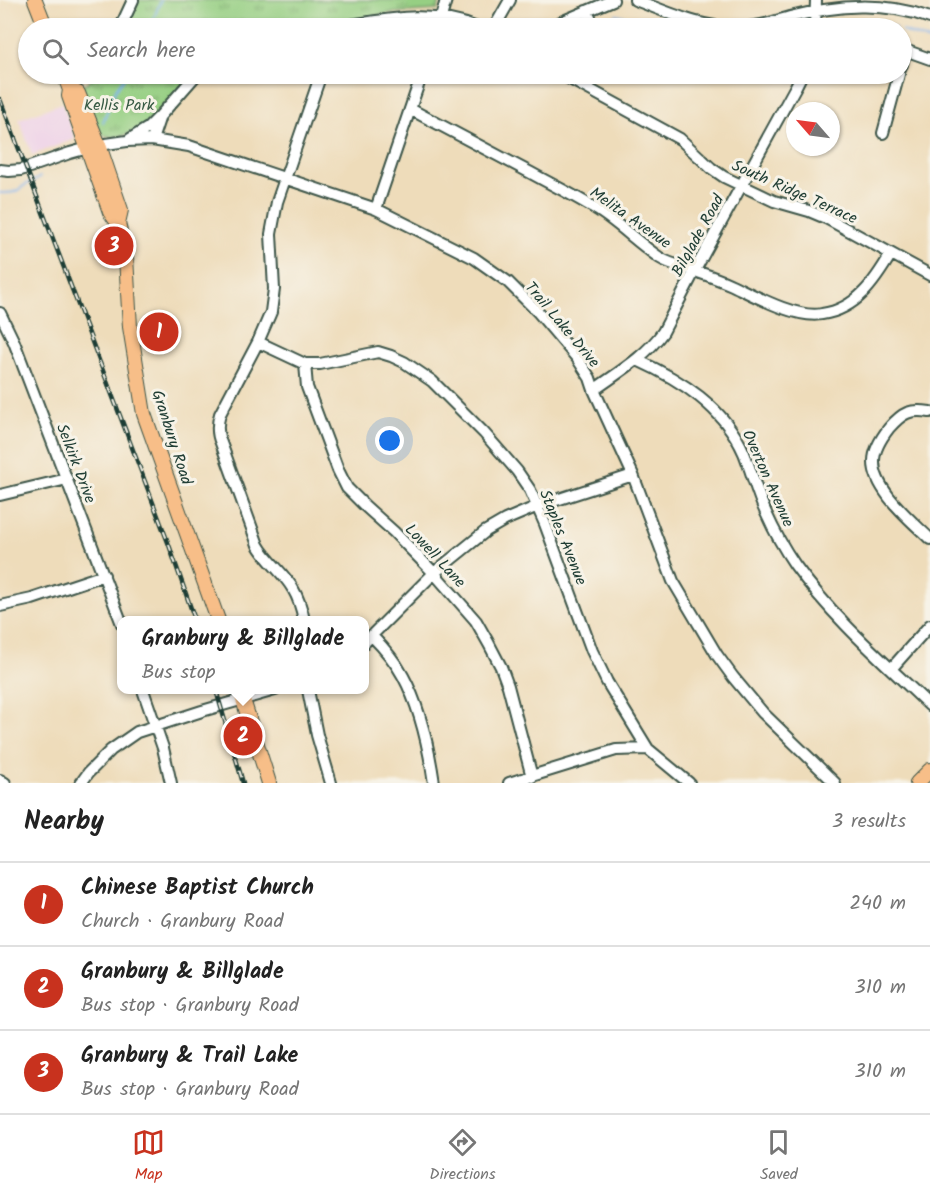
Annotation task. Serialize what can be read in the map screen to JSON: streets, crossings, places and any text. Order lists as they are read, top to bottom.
{
  "streets": {
    "main road": ["Granbury Road"],
    "street": [
      "South Ridge Terrace",
      "Melita Avenue",
      "Bilglade Road",
      "Trail Lake Drive",
      "Selkirk Drive",
      "Overton Avenue",
      "Staples Avenue",
      "Lowell Lane"
    ]
  },
  "crossings": [
    ["South Ridge Terrace", "Melita Avenue"],
    ["South Ridge Terrace", "Bilglade Road"],
    ["Melita Avenue", "Bilglade Road"],
    ["Bilglade Road", "Trail Lake Drive"],
    ["Bilglade Road", "Overton Avenue"],
    ["Trail Lake Drive", "Granbury Road"],
    ["Staples Avenue", "Lowell Lane"]
  ],
  "parks": ["Kellis Park"],
  "north": "top left",
  "page": {
    "search": "Search here",
    "pins": ["3", "1", "2"],
    "popup": ["Granbury & Billglade", "Bus stop"],
    "heading": ["Nearby", "3 results"],
    "list": [
      {
        "mark": "1",
        "name": "Chinese Baptist Church",
        "note": "Church · Granbury Road",
        "value": "240 m"
      },
      {
        "mark": "2",
        "name": "Granbury & Billglade",
        "note": "Bus stop · Granbury Road",
        "value": "310 m"
      },
      {
        "mark": "3",
        "name": "Granbury & Trail Lake",
        "note": "Bus stop · Granbury Road",
        "value": "310 m"
      }
    ],
    "nav": ["Map", "Directions", "Saved"]
  }
}
